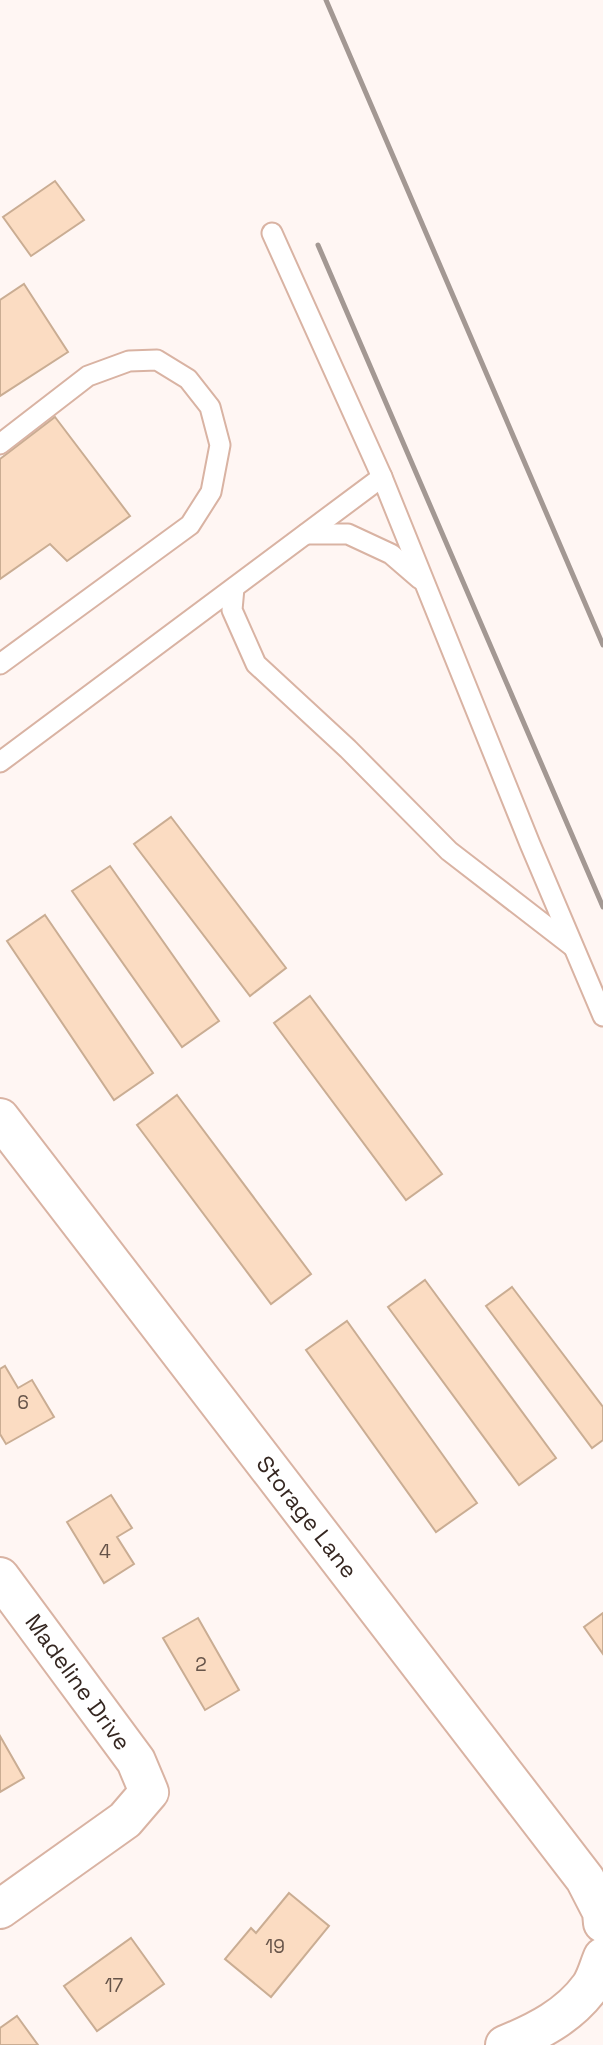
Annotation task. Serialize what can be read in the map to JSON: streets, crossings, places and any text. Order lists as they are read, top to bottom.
{
  "streets": {
    "street": ["Storage Lane", "Madeline Drive"]
  },
  "house_numbers": [
    "6",
    "4",
    "2",
    "19",
    "17"
  ]
}
